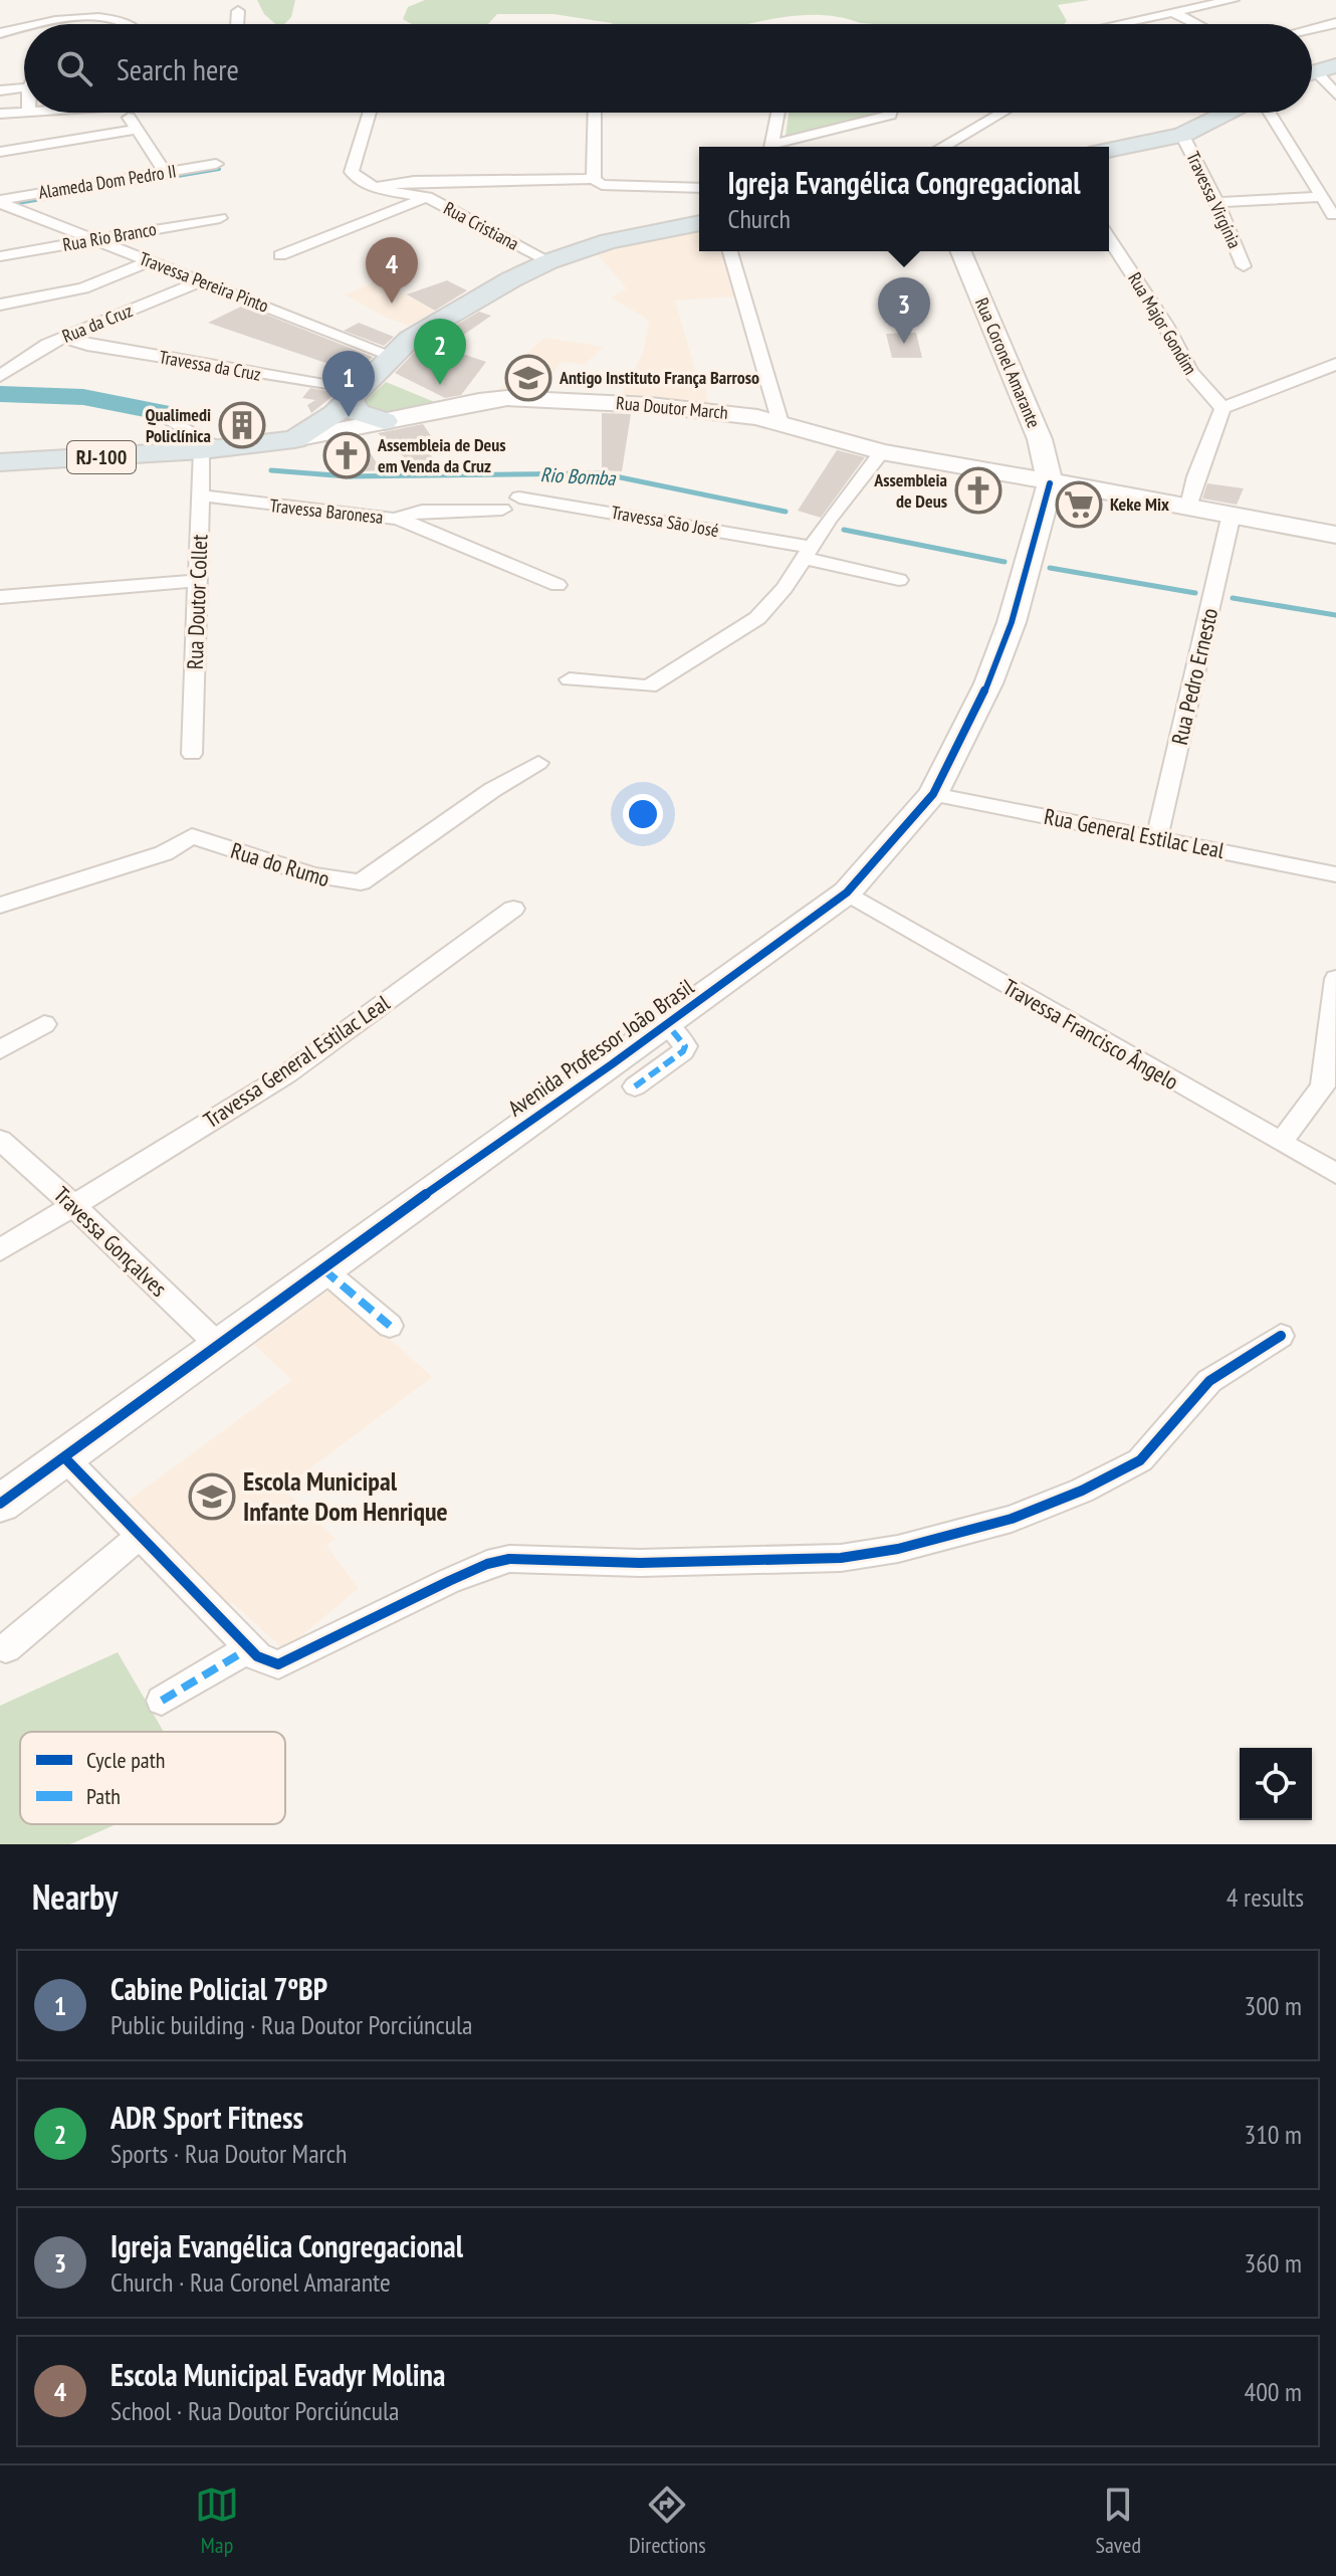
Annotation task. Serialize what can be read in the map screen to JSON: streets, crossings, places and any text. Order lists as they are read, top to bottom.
{
  "streets": {
    "main road": [
      "Rua Coronel Amarante",
      "Rua Doutor March",
      "RJ-100",
      "Avenida Professor João Brasil"
    ],
    "street": [
      "Alameda Dom Pedro II",
      "Travessa Virgínia",
      "Rua Cristiana",
      "Rua Rio Branco",
      "Travessa Pereira Pinto",
      "Rua da Cruz",
      "Rua Major Gondim",
      "Travessa da Cruz",
      "Travessa Baronesa",
      "Travessa São José",
      "Rua Doutor Collet",
      "Rua Pedro Ernesto",
      "Rua General Estilac Leal",
      "Rua do Rumo",
      "Travessa Francisco Ângelo",
      "Travessa General Estilac Leal",
      "Travessa Gonçalves"
    ]
  },
  "crossings": [
    ["Alameda Dom Pedro II", "Travessa Pereira Pinto"],
    ["Rua Rio Branco", "Travessa Pereira Pinto"],
    ["Travessa Pereira Pinto", "Rua da Cruz"],
    ["Rua da Cruz", "Travessa da Cruz"],
    ["Rua Coronel Amarante", "Rua Doutor March"],
    ["Rua Coronel Amarante", "Avenida Professor João Brasil"],
    ["Rua Doutor March", "Rua Doutor Collet"],
    ["Rua Doutor March", "Rua Pedro Ernesto"],
    ["Rua Doutor March", "Avenida Professor João Brasil"],
    ["Travessa Baronesa", "Rua Doutor Collet"],
    ["Rua Pedro Ernesto", "Rua General Estilac Leal"],
    ["Rua General Estilac Leal", "Avenida Professor João Brasil"],
    ["Travessa Francisco Ângelo", "Avenida Professor João Brasil"],
    ["Avenida Professor João Brasil", "Travessa Gonçalves"],
    ["Travessa General Estilac Leal", "Travessa Gonçalves"]
  ],
  "water": ["Rio Bomba"],
  "places": {
    "school or university": ["Antigo Instituto França Barroso", "Escola Municipal Infante Dom Henrique"],
    "building": ["Qualimedi Policlínica"],
    "church": ["Assembleia de Deus em Venda da Cruz", "Assembleia de Deus"],
    "supermarket": ["Keke Mix"]
  },
  "legend": ["Cycle path", "Path"],
  "page": {
    "search": "Search here",
    "popup": ["Igreja Evangélica Congregacional", "Church"],
    "pins": [
      "4",
      "3",
      "2",
      "1"
    ],
    "heading": ["Nearby", "4 results"],
    "list": [
      {
        "mark": "1",
        "name": "Cabine Policial 7ºBP",
        "note": "Public building · Rua Doutor Porciúncula",
        "value": "300 m"
      },
      {
        "mark": "2",
        "name": "ADR Sport Fitness",
        "note": "Sports · Rua Doutor March",
        "value": "310 m"
      },
      {
        "mark": "3",
        "name": "Igreja Evangélica Congregacional",
        "note": "Church · Rua Coronel Amarante",
        "value": "360 m"
      },
      {
        "mark": "4",
        "name": "Escola Municipal Evadyr Molina",
        "note": "School · Rua Doutor Porciúncula",
        "value": "400 m"
      }
    ],
    "nav": ["Map", "Directions", "Saved"]
  }
}
